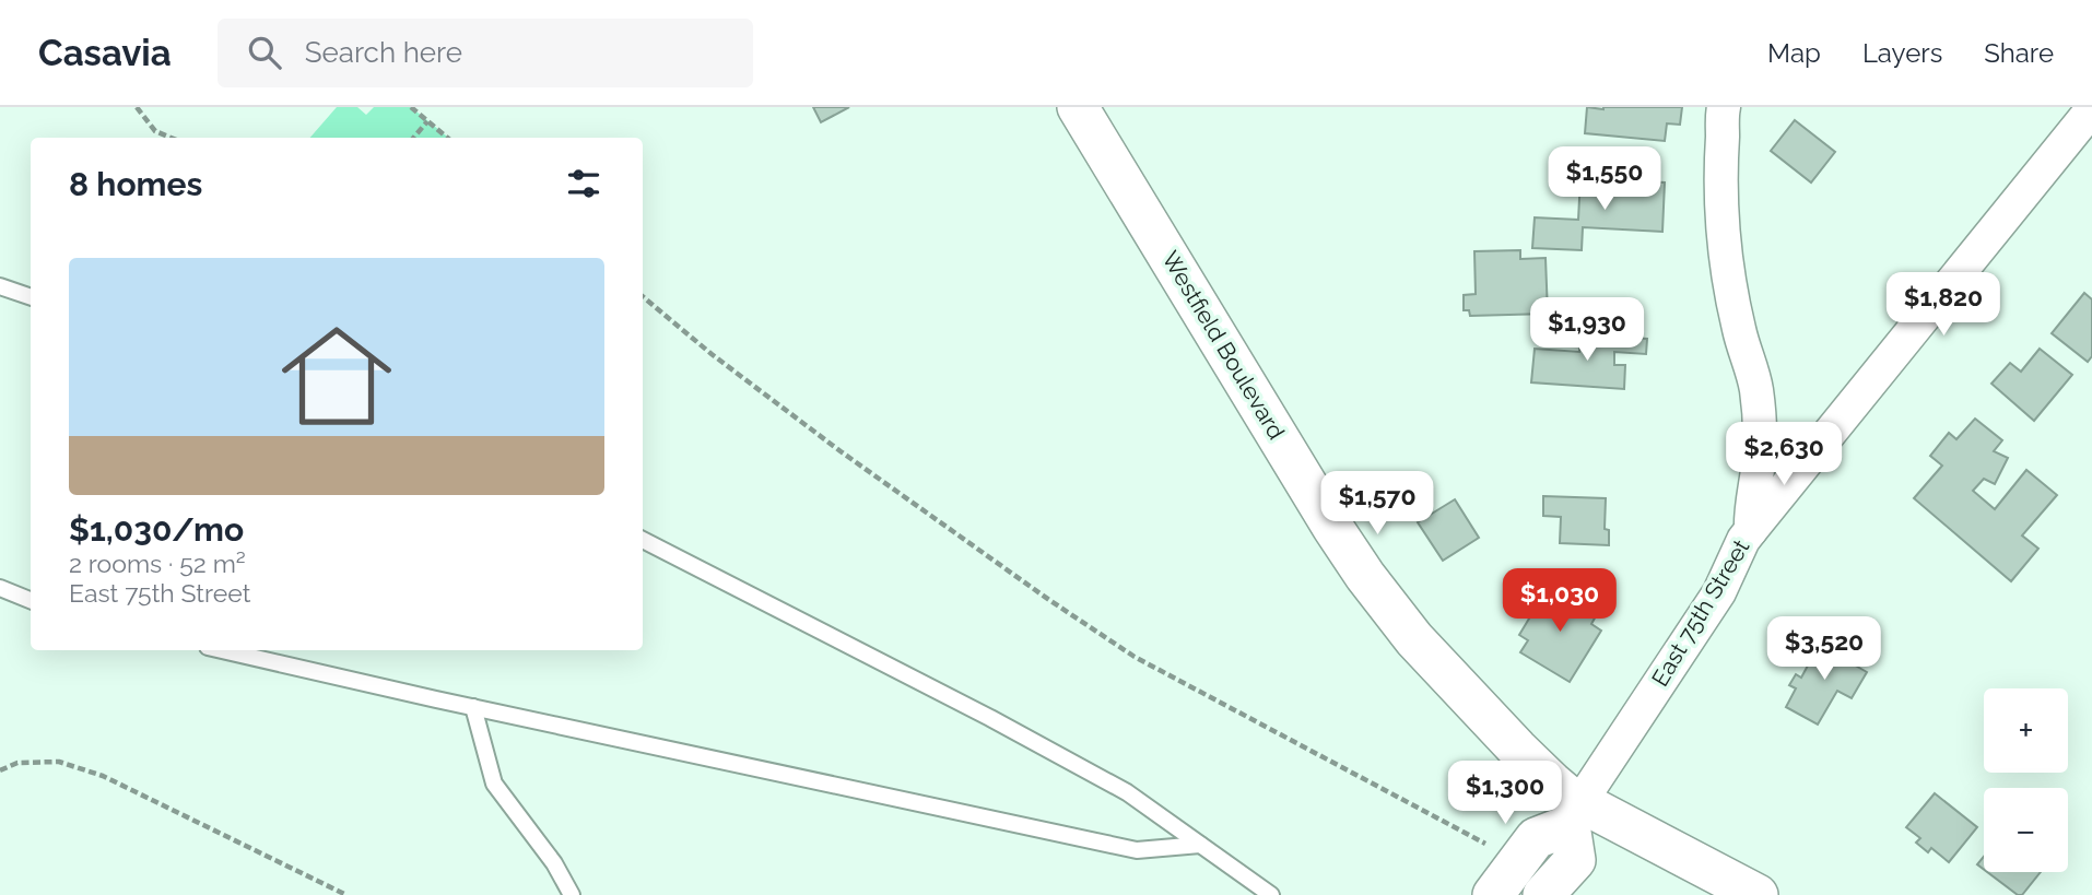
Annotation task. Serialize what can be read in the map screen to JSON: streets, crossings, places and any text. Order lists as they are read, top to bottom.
{
  "streets": {
    "street": ["Westfield Boulevard", "East 75th Street"]
  },
  "crossings": [
    ["Westfield Boulevard", "East 75th Street"]
  ],
  "page": {
    "header": "Casavia",
    "search": "Search here",
    "nav": ["Map", "Layers", "Share"],
    "heading": "8 homes",
    "price": [
      "$1,550",
      "$1,820",
      "$1,930",
      "$2,630",
      "$1,570",
      "$1,030",
      "$3,520",
      "$1,300"
    ],
    "list": [
      {
        "name": "$1,030/mo",
        "note": "2 rooms · 52 m² · East 75th Street"
      }
    ],
    "map_buttons": ["+", "−"]
  }
}
